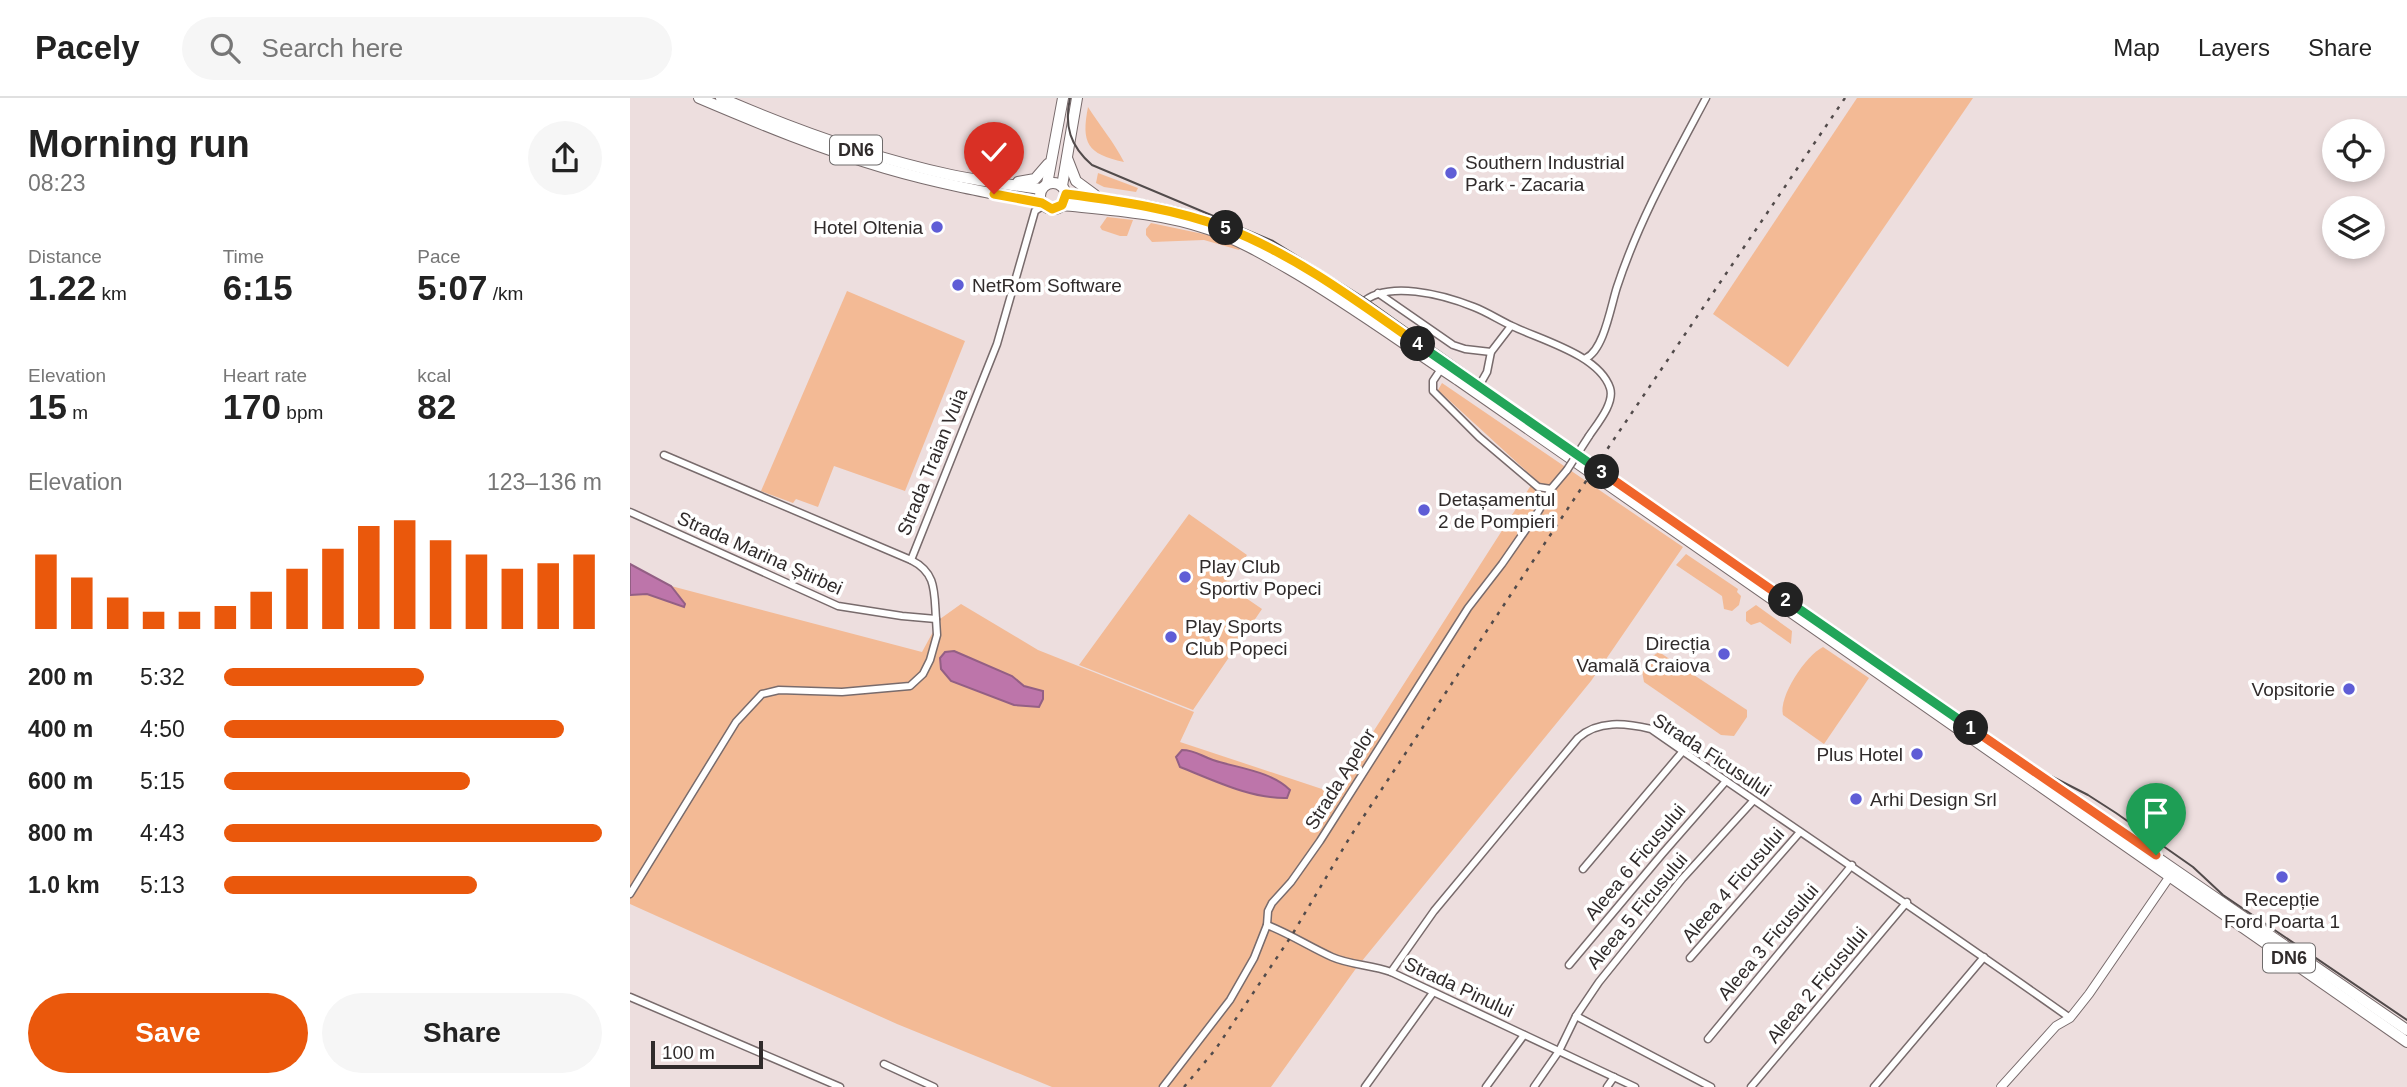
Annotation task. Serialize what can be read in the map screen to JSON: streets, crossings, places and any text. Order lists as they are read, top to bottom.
{
  "streets": {
    "main road": ["DN6"],
    "street": [
      "Strada Traian Vuia",
      "Strada Marina Știrbei",
      "Strada Ficusului",
      "Strada Apelor",
      "Aleea 6 Ficusului",
      "Aleea 4 Ficusului",
      "Aleea 5 Ficusului",
      "Aleea 3 Ficusului",
      "Aleea 2 Ficusului",
      "Strada Pinului"
    ]
  },
  "crossings": [
    ["DN6", "Strada Traian Vuia"],
    ["Strada Ficusului", "Aleea 6 Ficusului"],
    ["Strada Ficusului", "Aleea 4 Ficusului"],
    ["Strada Ficusului", "Aleea 5 Ficusului"],
    ["Strada Ficusului", "Aleea 3 Ficusului"],
    ["Strada Ficusului", "Aleea 2 Ficusului"],
    ["Strada Ficusului", "Strada Pinului"],
    ["Strada Apelor", "Strada Pinului"],
    ["Aleea 5 Ficusului", "Strada Pinului"]
  ],
  "places": [
    "Southern Industrial Park - Zacaria",
    "Hotel Oltenia",
    "NetRom Software",
    "Detașamentul 2 de Pompieri",
    "Play Club Sportiv Popeci",
    "Play Sports Club Popeci",
    "Direcția Vamală Craiova",
    "Vopsitorie",
    "Plus Hotel",
    "Arhi Design Srl",
    "Recepție Ford Poarta 1"
  ],
  "scale_bar": "100 m",
  "page": {
    "header": "Pacely",
    "search": "Search here",
    "nav": ["Map", "Layers", "Share"],
    "heading": ["Morning run", "08:23"],
    "pins": [
      "5",
      "4",
      "3",
      "2",
      "1"
    ],
    "stats": [
      ["Distance", "1.22 km"],
      ["Time", "6:15"],
      ["Pace", "5:07 /km"],
      ["Elevation", "15 m"],
      ["Heart rate", "170 bpm"],
      ["kcal", "82"]
    ],
    "chart": ["Elevation", "123–136 m"],
    "list": [
      {
        "name": "200 m",
        "note": "5:32"
      },
      {
        "name": "400 m",
        "note": "4:50"
      },
      {
        "name": "600 m",
        "note": "5:15"
      },
      {
        "name": "800 m",
        "note": "4:43"
      },
      {
        "name": "1.0 km",
        "note": "5:13"
      }
    ],
    "buttons": ["Save", "Share"],
    "scale": "100 m"
  }
}
